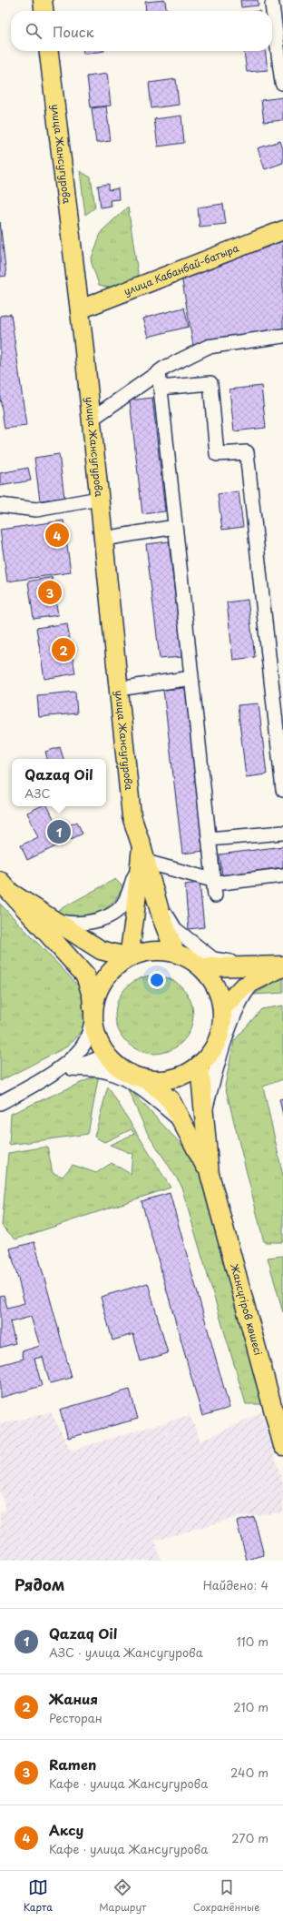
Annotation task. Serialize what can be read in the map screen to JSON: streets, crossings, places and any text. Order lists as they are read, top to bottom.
{
  "streets": {
    "main road": ["улица Жансугурова", "улица Кабанбай-батыра", "Жансүгіров көшесі"]
  },
  "crossings": [
    ["улица Жансугурова", "улица Кабанбай-батыра"]
  ],
  "page": {
    "search": "Поиск",
    "pins": [
      "4",
      "3",
      "2",
      "1"
    ],
    "popup": ["Qazaq Oil", "АЗС"],
    "heading": ["Рядом", "Найдено: 4"],
    "list": [
      {
        "mark": "1",
        "name": "Qazaq Oil",
        "note": "АЗС · улица Жансугурова",
        "value": "110 m"
      },
      {
        "mark": "2",
        "name": "Жания",
        "note": "Ресторан",
        "value": "210 m"
      },
      {
        "mark": "3",
        "name": "Ramen",
        "note": "Кафе · улица Жансугурова",
        "value": "240 m"
      },
      {
        "mark": "4",
        "name": "Аксу",
        "note": "Кафе · улица Жансугурова",
        "value": "270 m"
      }
    ],
    "nav": ["Карта", "Маршрут", "Сохранённые"]
  }
}
